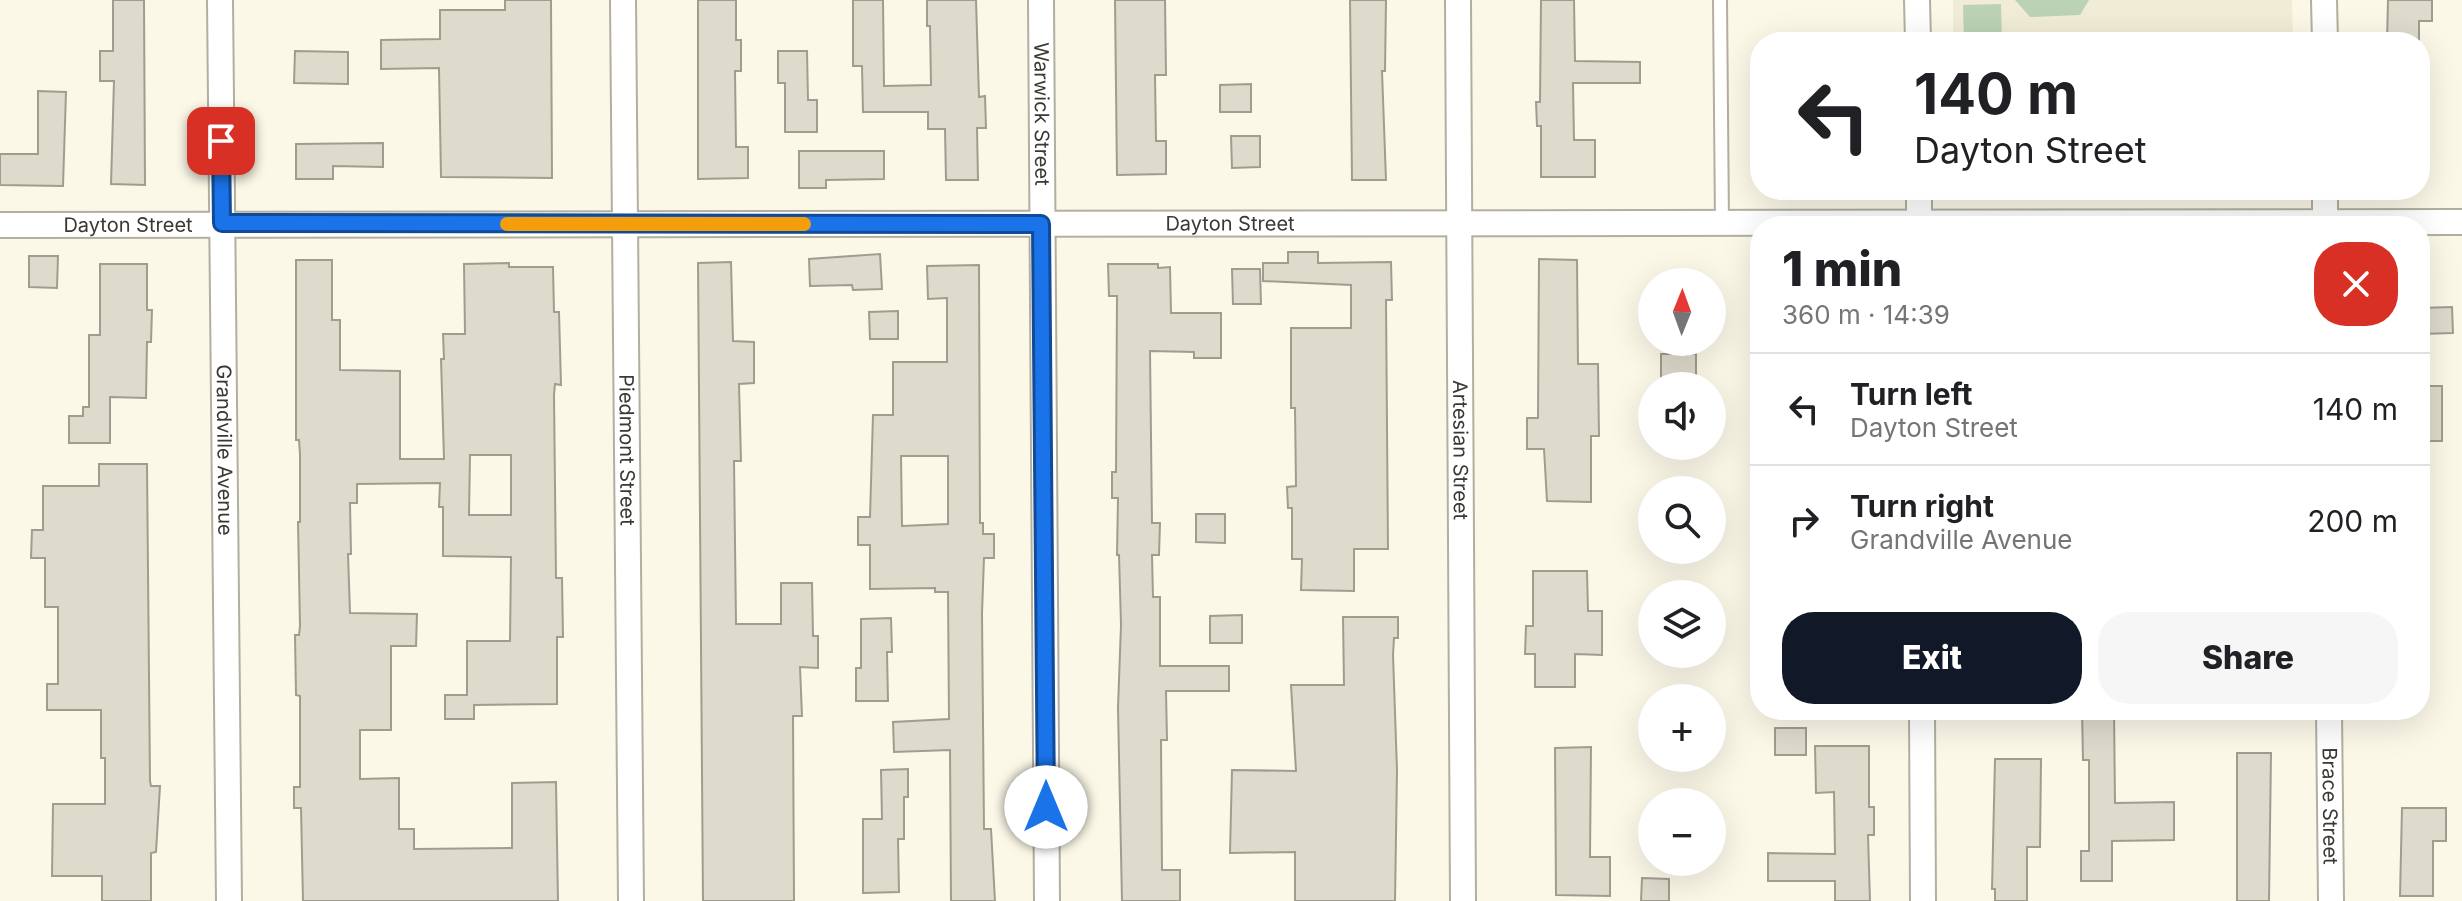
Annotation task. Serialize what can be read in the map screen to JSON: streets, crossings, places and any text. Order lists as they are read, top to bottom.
{
  "streets": {
    "street": [
      "Warwick Street",
      "Dayton Street",
      "Grandville Avenue",
      "Piedmont Street",
      "Artesian Street",
      "Brace Street"
    ]
  },
  "crossings": [
    ["Warwick Street", "Dayton Street"],
    ["Dayton Street", "Grandville Avenue"],
    ["Dayton Street", "Piedmont Street"],
    ["Dayton Street", "Artesian Street"]
  ],
  "north": "top",
  "page": {
    "turn": ["140 m", "Dayton Street"],
    "heading": ["1 min", "360 m · 14:39"],
    "map_buttons": ["+", "−"],
    "list": [
      {
        "name": "Turn left",
        "note": "Dayton Street",
        "value": "140 m"
      },
      {
        "name": "Turn right",
        "note": "Grandville Avenue",
        "value": "200 m"
      }
    ],
    "buttons": ["Exit", "Share"]
  }
}
